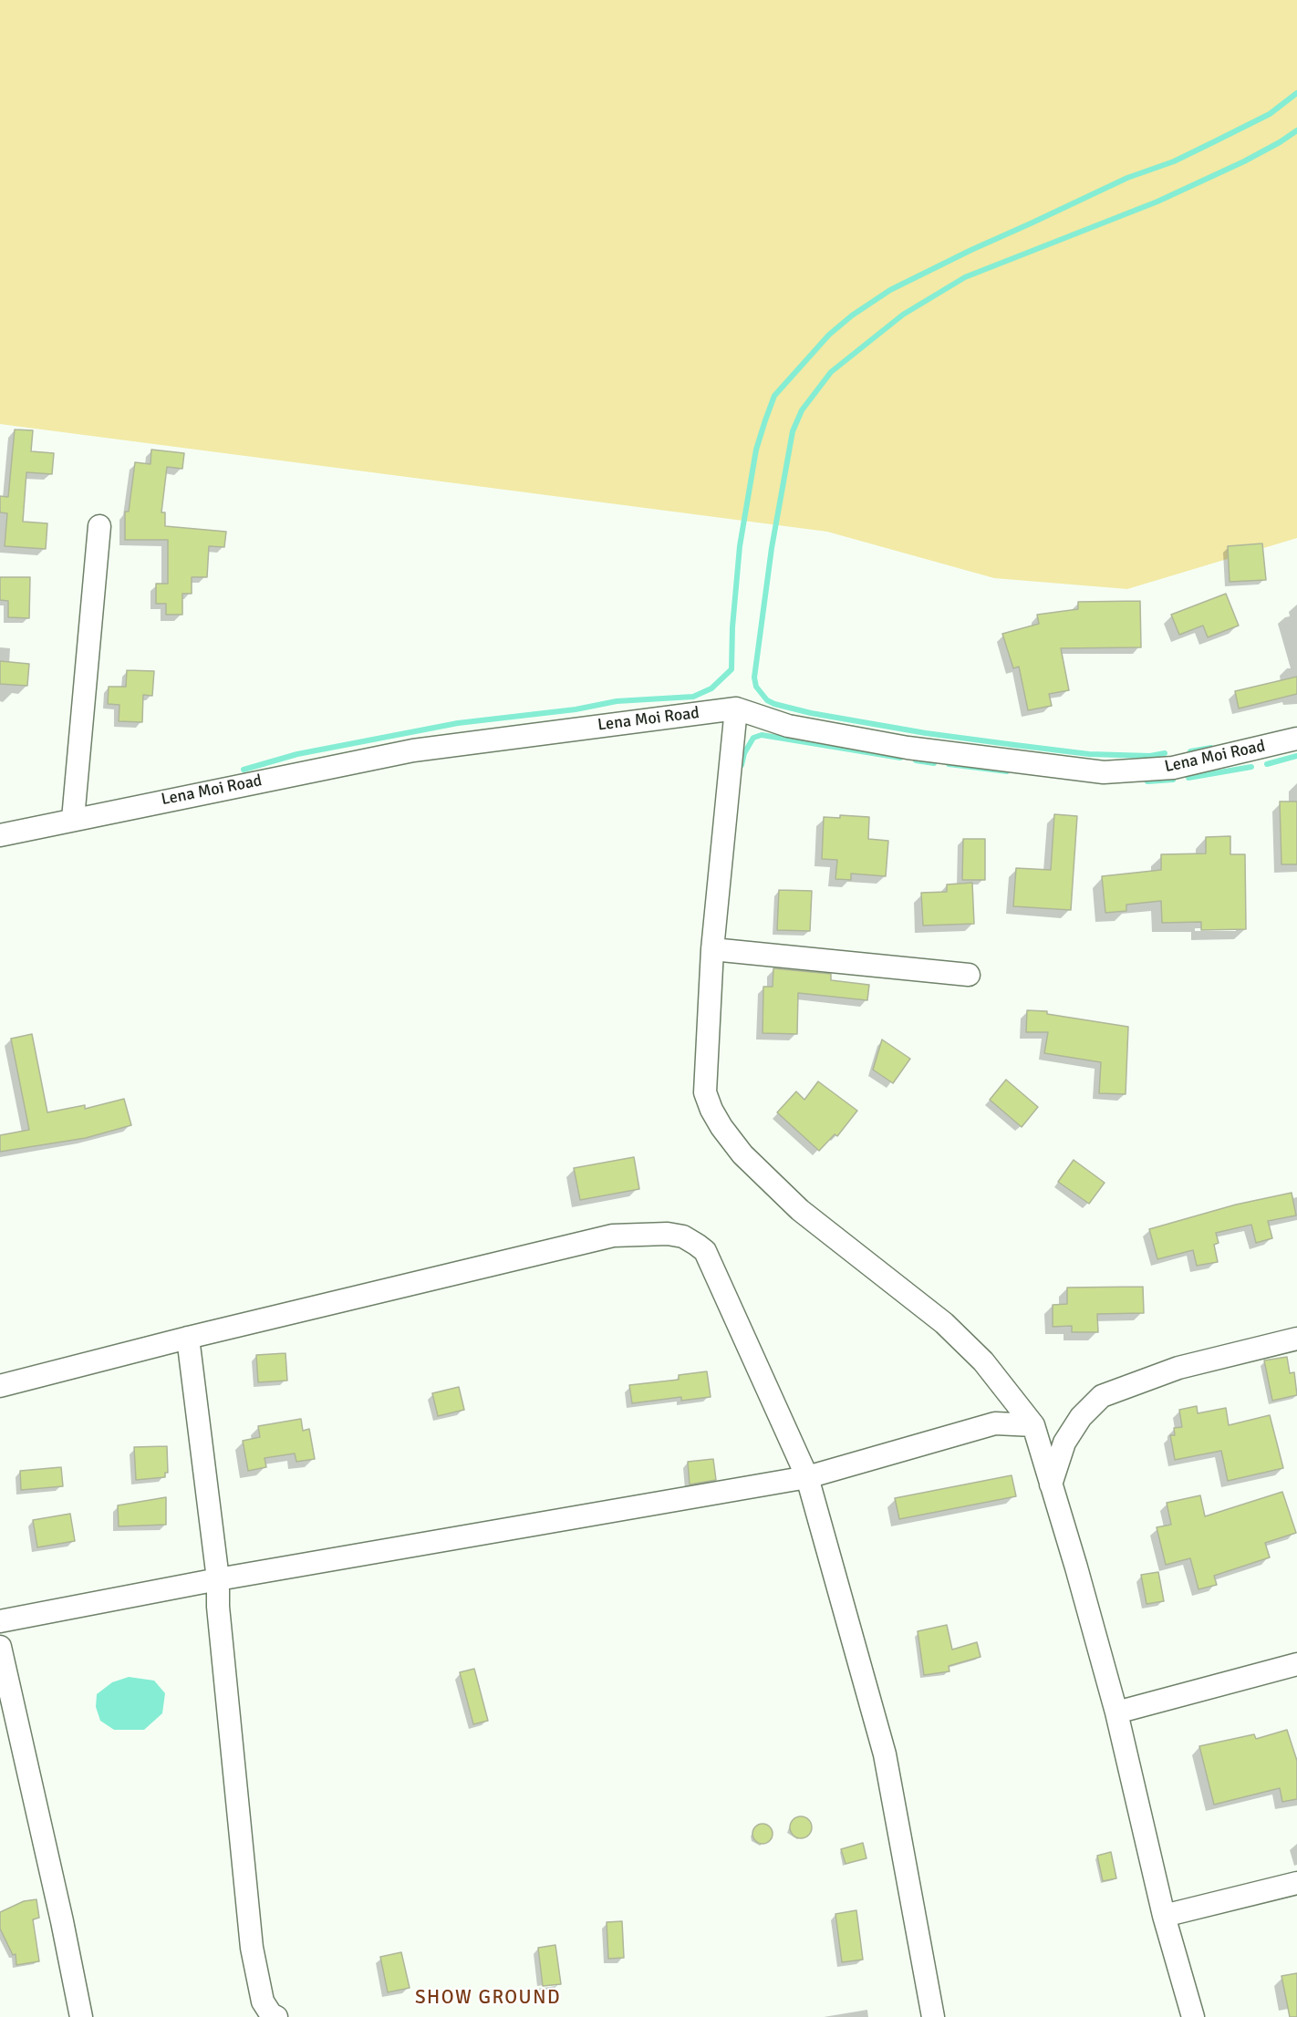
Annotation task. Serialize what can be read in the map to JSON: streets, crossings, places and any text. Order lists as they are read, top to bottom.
{
  "streets": {
    "street": ["Lena Moi Road"]
  },
  "districts": ["SHOW GROUND"]
}
